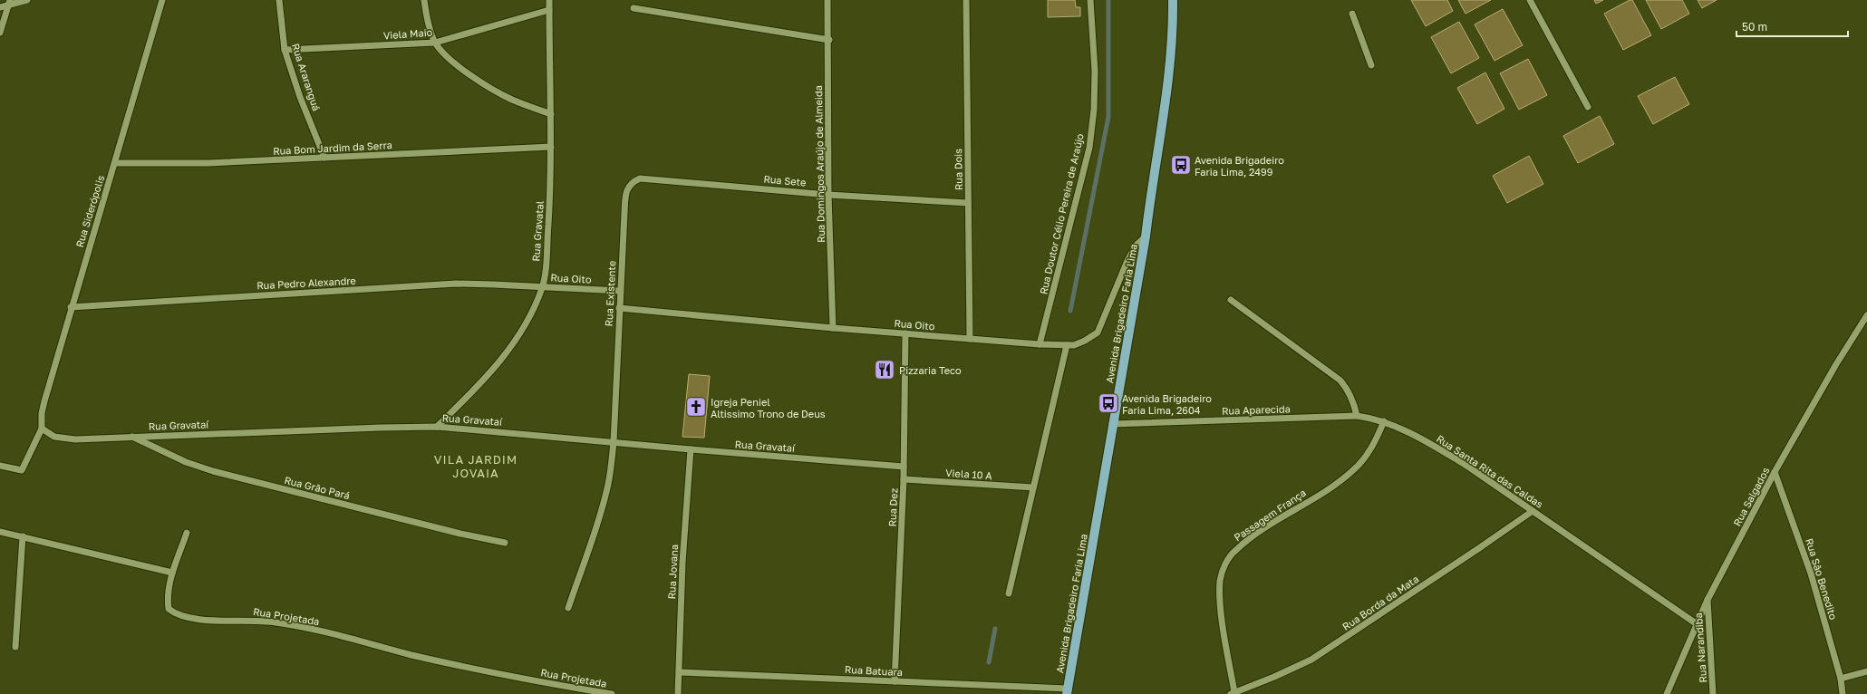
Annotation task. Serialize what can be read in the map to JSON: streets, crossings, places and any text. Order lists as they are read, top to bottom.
{
  "streets": {
    "main road": ["Avenida Brigadeiro Faria Lima"],
    "street": [
      "Viela Maio",
      "Rua Araranguá",
      "Rua Bom Jardim da Serra",
      "Rua Domingos Araújo de Almeida",
      "Rua Dois",
      "Rua Sete",
      "Rua Siderópolis",
      "Rua Doutor Célio Pereira de Araújo",
      "Rua Gravatal",
      "Rua Oito",
      "Rua Pedro Alexandre",
      "Rua Existente",
      "Rua Aparecida",
      "Rua Gravataí",
      "Rua Santa Rita das Caldas",
      "Viela 10 A",
      "Rua Grão Pará",
      "Rua Salgados",
      "Rua Dez",
      "Passagem França",
      "Rua Jovana",
      "Rua São Benedito",
      "Rua Borda da Mata",
      "Rua Projetada",
      "Rua Narandiba",
      "Rua Batuara"
    ]
  },
  "crossings": [
    ["Viela Maio", "Rua Araranguá"],
    ["Viela Maio", "Rua Gravatal"],
    ["Rua Araranguá", "Rua Bom Jardim da Serra"],
    ["Rua Bom Jardim da Serra", "Rua Siderópolis"],
    ["Rua Bom Jardim da Serra", "Rua Gravatal"],
    ["Rua Domingos Araújo de Almeida", "Rua Sete"],
    ["Rua Domingos Araújo de Almeida", "Rua Oito"],
    ["Rua Dois", "Rua Sete"],
    ["Rua Dois", "Rua Oito"],
    ["Rua Sete", "Rua Existente"],
    ["Rua Siderópolis", "Rua Pedro Alexandre"],
    ["Rua Siderópolis", "Rua Gravataí"],
    ["Rua Doutor Célio Pereira de Araújo", "Rua Oito"],
    ["Rua Gravatal", "Rua Oito"],
    ["Rua Gravatal", "Rua Pedro Alexandre"],
    ["Rua Gravatal", "Rua Gravataí"],
    ["Rua Oito", "Rua Pedro Alexandre"],
    ["Rua Oito", "Rua Existente"],
    ["Rua Oito", "Avenida Brigadeiro Faria Lima"],
    ["Rua Oito", "Rua Dez"],
    ["Rua Existente", "Rua Gravataí"],
    ["Avenida Brigadeiro Faria Lima", "Rua Aparecida"],
    ["Avenida Brigadeiro Faria Lima", "Rua Batuara"],
    ["Rua Aparecida", "Rua Santa Rita das Caldas"],
    ["Rua Gravataí", "Rua Grão Pará"],
    ["Rua Gravataí", "Rua Dez"],
    ["Rua Gravataí", "Rua Jovana"],
    ["Rua Santa Rita das Caldas", "Rua Salgados"],
    ["Rua Santa Rita das Caldas", "Passagem França"],
    ["Rua Santa Rita das Caldas", "Rua Borda da Mata"],
    ["Viela 10 A", "Rua Dez"],
    ["Rua Salgados", "Rua São Benedito"],
    ["Rua Salgados", "Rua Narandiba"],
    ["Rua Dez", "Rua Batuara"],
    ["Passagem França", "Rua Borda da Mata"],
    ["Rua Jovana", "Rua Batuara"]
  ],
  "districts": ["VILA JARDIM JOVAIA"],
  "places": {
    "bus stop": ["Avenida Brigadeiro Faria Lima, 2499", "Avenida Brigadeiro Faria Lima, 2604"],
    "restaurant": ["Pizzaria Teco"],
    "church": ["Igreja Peniel Altissimo Trono de Deus"]
  },
  "scale_bar": "50 m"
}
